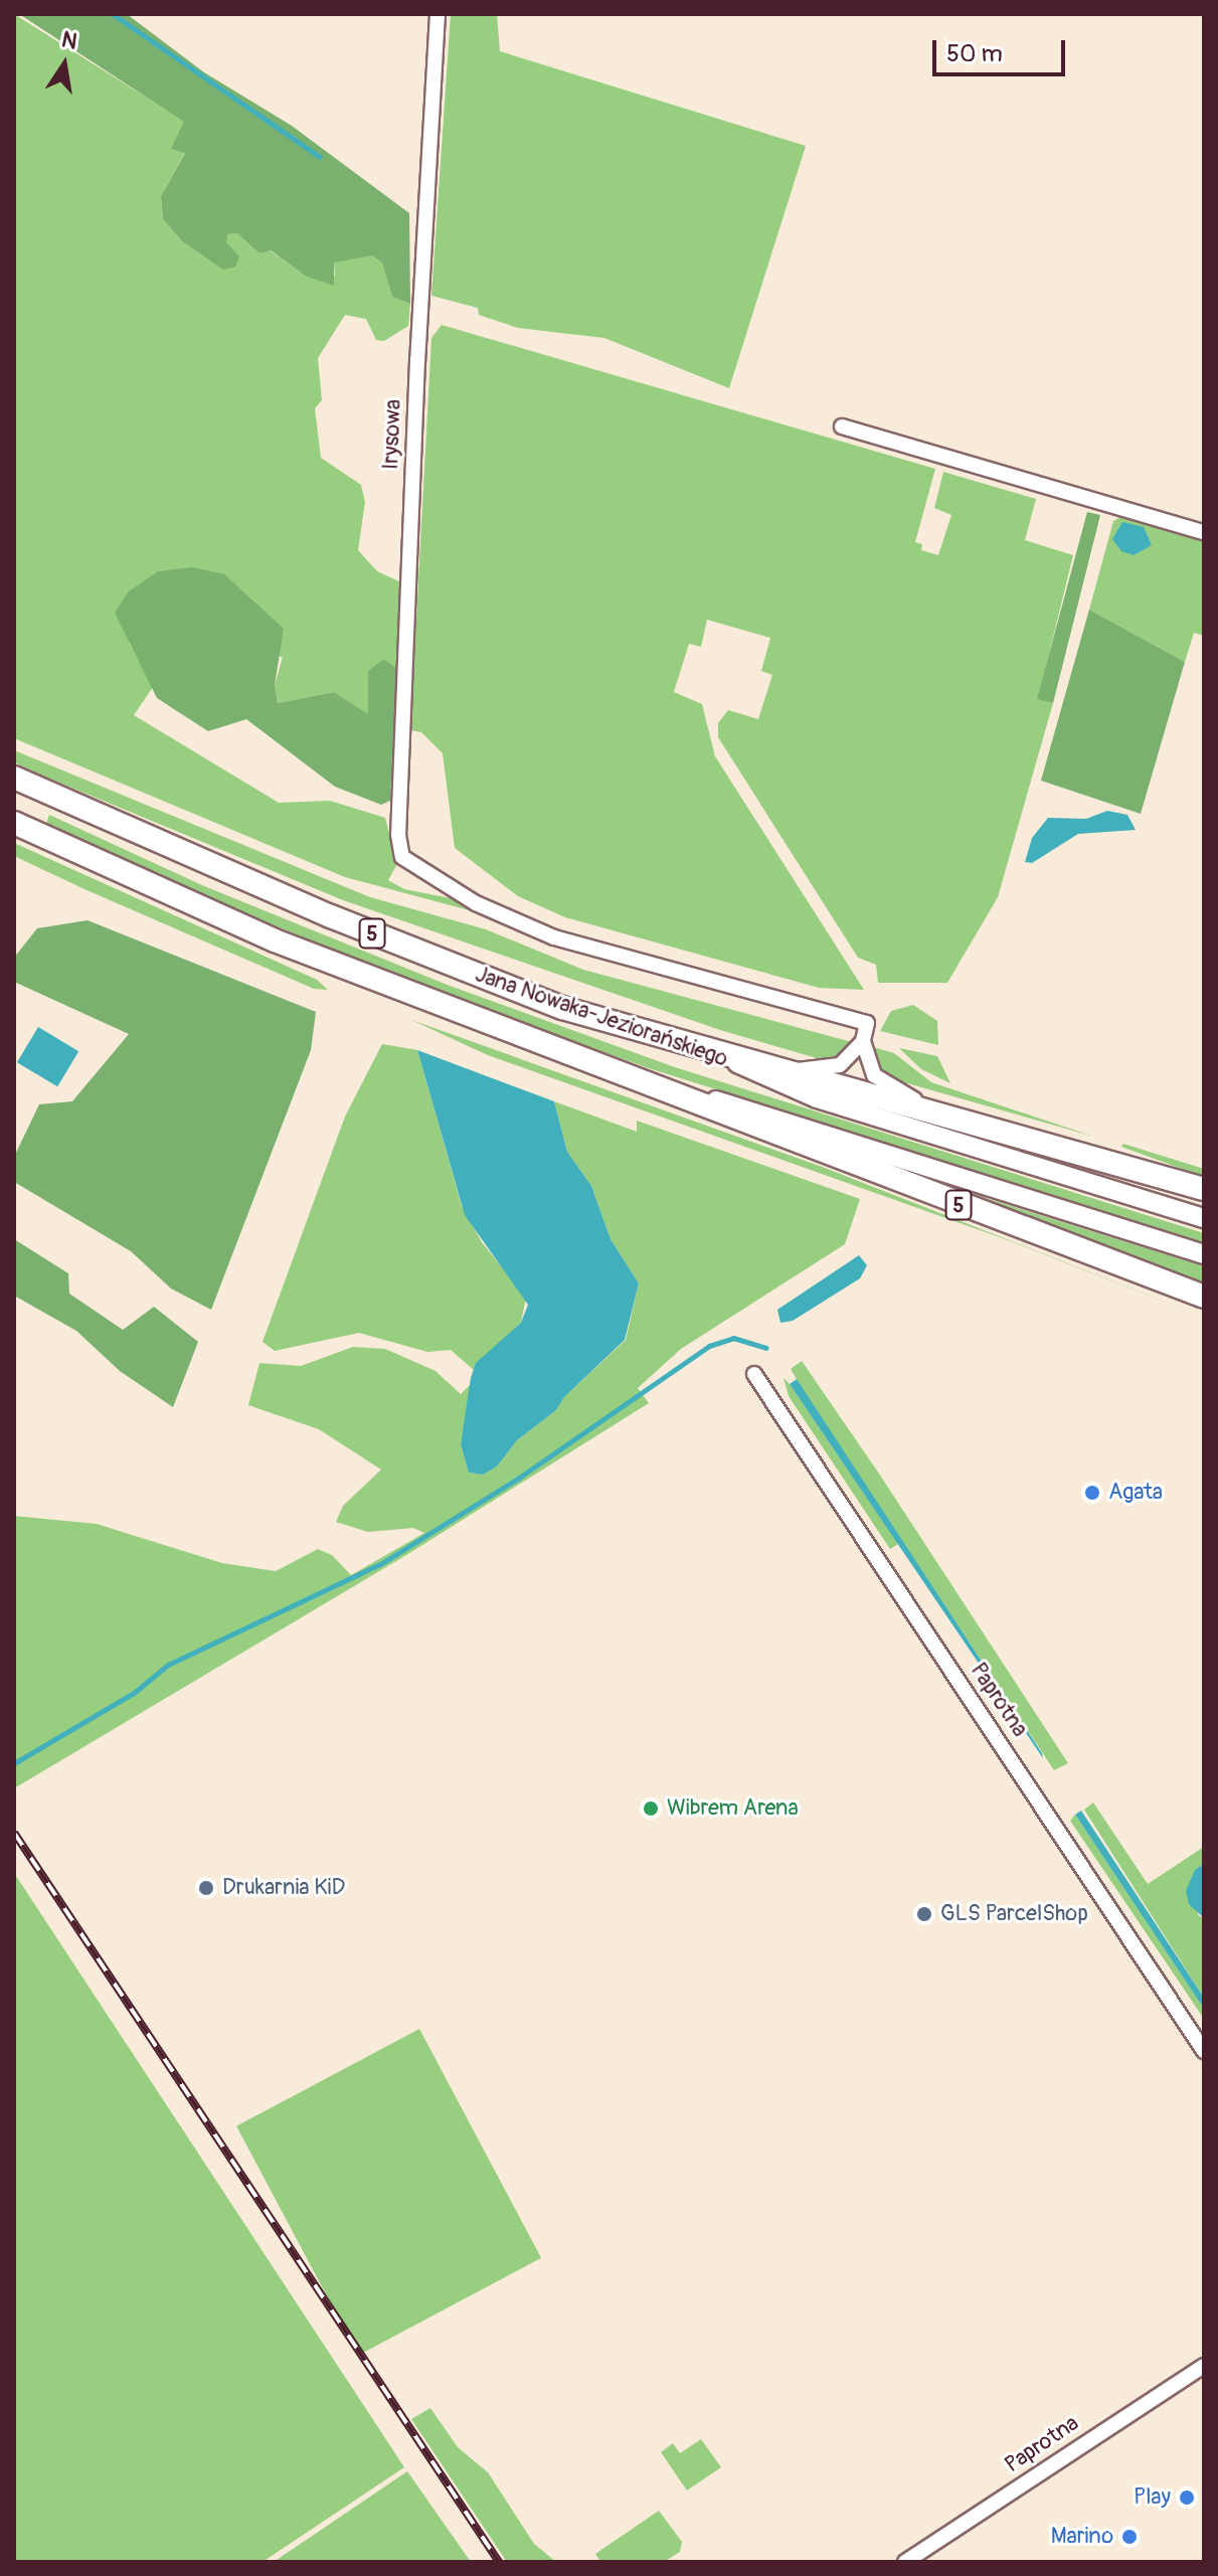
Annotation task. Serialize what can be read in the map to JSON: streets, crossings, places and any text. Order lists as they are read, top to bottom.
{
  "streets": {
    "main road": ["5", "Jana Nowaka-Jeziorańskiego"],
    "street": ["Irysowa", "Paprotna"]
  },
  "crossings": [
    ["5", "Jana Nowaka-Jeziorańskiego"]
  ],
  "places": [
    "Agata",
    "Wibrem Arena",
    "Drukarnia KiD",
    "GLS ParcelShop",
    "Play",
    "Marino"
  ],
  "scale_bar": "50 m",
  "north": "top"
}
